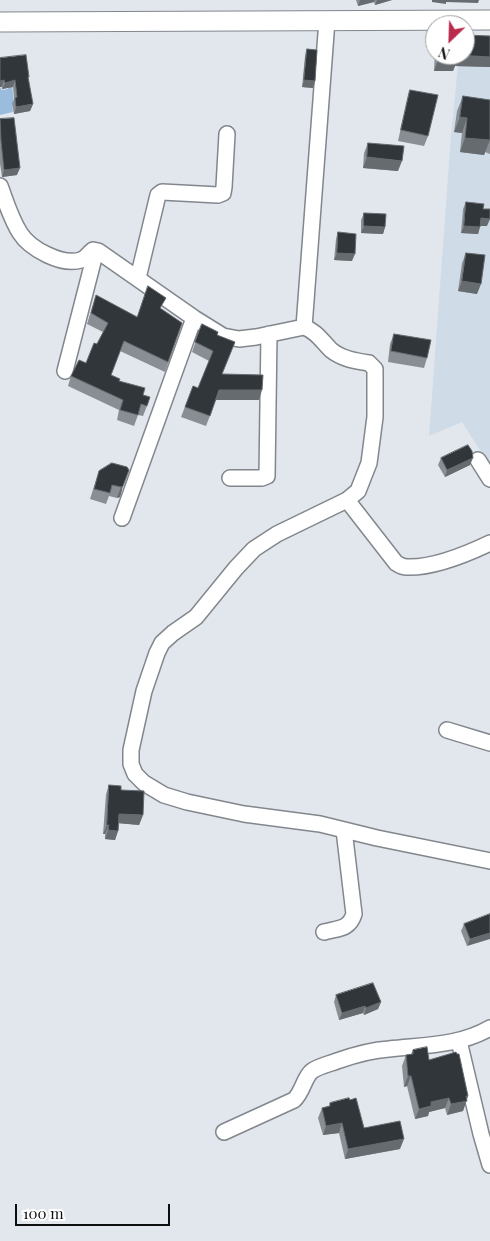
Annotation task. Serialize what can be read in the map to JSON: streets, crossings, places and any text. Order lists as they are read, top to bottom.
{
  "scale_bar": "100 m",
  "north": "bottom left"
}
